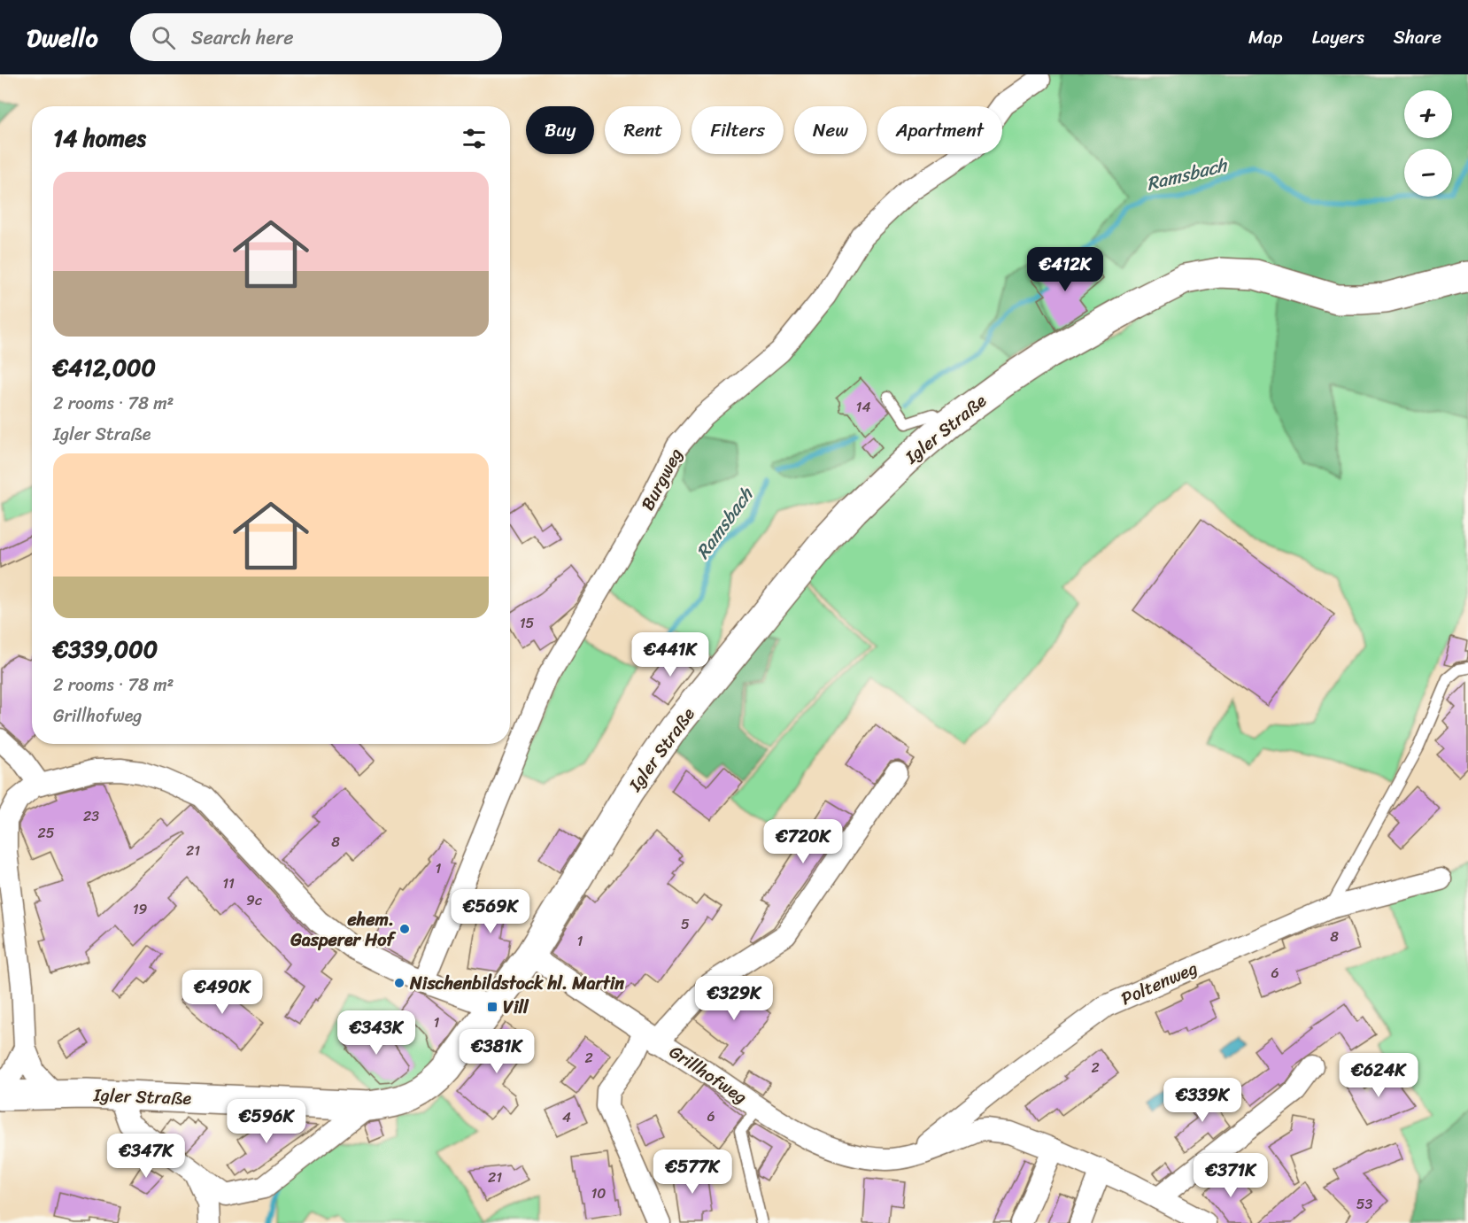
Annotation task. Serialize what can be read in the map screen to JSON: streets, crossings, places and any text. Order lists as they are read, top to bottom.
{
  "streets": {
    "main road": ["Igler Straße"],
    "street": ["Burgweg", "Poltenweg", "Grillhofweg"]
  },
  "crossings": [
    ["Igler Straße", "Grillhofweg"],
    ["Poltenweg", "Grillhofweg"]
  ],
  "water": ["Ramsbach"],
  "places": {
    "other": ["ehem. Gasperer Hof", "Nischenbildstock hl. Martin"],
    "transit": ["Vill"]
  },
  "house_numbers": [
    "14",
    "15",
    "23",
    "25",
    "8",
    "21",
    "1",
    "11",
    "9c",
    "19",
    "5",
    "8",
    "1",
    "6",
    "1",
    "2",
    "2",
    "6",
    "4",
    "21",
    "10",
    "53"
  ],
  "page": {
    "header": "Dwello",
    "search": "Search here",
    "nav": ["Map", "Layers", "Share"],
    "map_buttons": ["+", "−"],
    "chip": [
      "Buy",
      "Rent",
      "Filters",
      "New",
      "Apartment"
    ],
    "heading": "14 homes",
    "list": [
      {
        "name": "€412,000",
        "note": "2 rooms · 78 m² · Igler Straße"
      },
      {
        "name": "€339,000",
        "note": "2 rooms · 78 m² · Grillhofweg"
      }
    ],
    "price": [
      "€412K",
      "€441K",
      "€720K",
      "€569K",
      "€490K",
      "€329K",
      "€343K",
      "€381K",
      "€624K",
      "€339K",
      "€596K",
      "€347K",
      "€577K",
      "€371K"
    ]
  }
}
